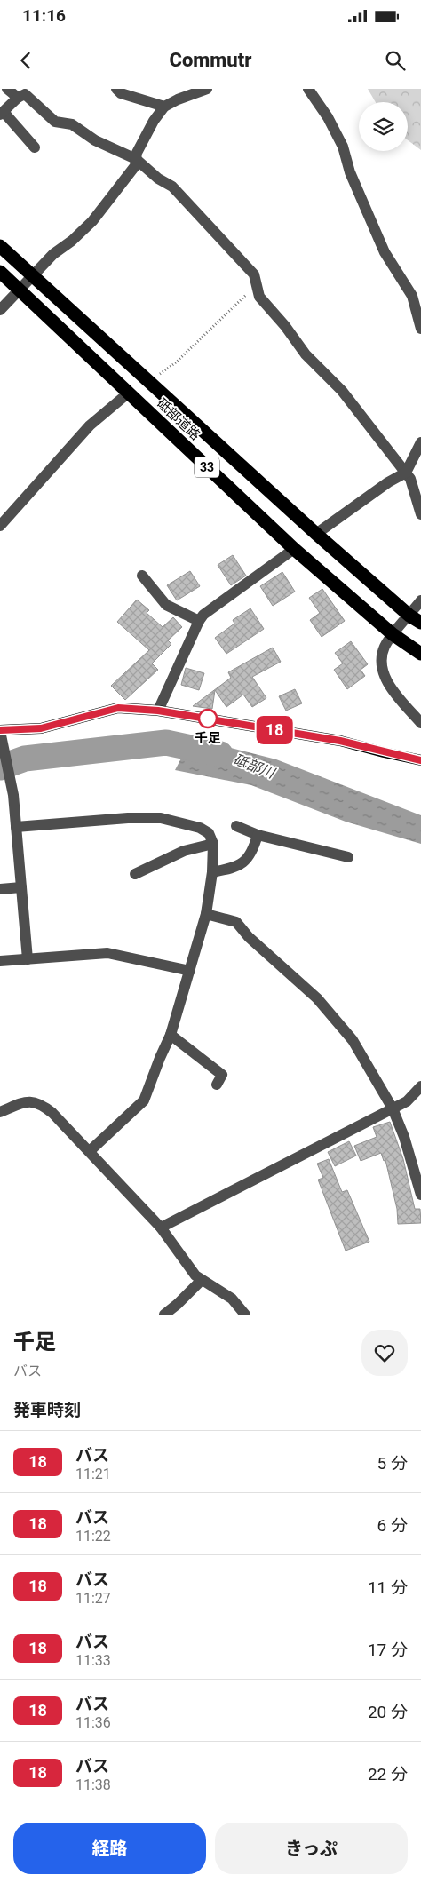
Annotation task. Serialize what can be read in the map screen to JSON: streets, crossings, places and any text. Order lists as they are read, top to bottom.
{
  "streets": {
    "highway": ["砥部道路", "33"]
  },
  "water": ["砥部川"],
  "places": ["千足"],
  "lines": ["bus line 18"],
  "page": {
    "status": "11:16",
    "header": "Commutr",
    "on_map": "18",
    "heading": [
      ["千足", "バス"],
      "発車時刻"
    ],
    "list": [
      {
        "mark": "18",
        "name": "バス",
        "note": "11:21",
        "value": "5 分"
      },
      {
        "mark": "18",
        "name": "バス",
        "note": "11:22",
        "value": "6 分"
      },
      {
        "mark": "18",
        "name": "バス",
        "note": "11:27",
        "value": "11 分"
      },
      {
        "mark": "18",
        "name": "バス",
        "note": "11:33",
        "value": "17 分"
      },
      {
        "mark": "18",
        "name": "バス",
        "note": "11:36",
        "value": "20 分"
      },
      {
        "mark": "18",
        "name": "バス",
        "note": "11:38",
        "value": "22 分"
      }
    ],
    "buttons": ["経路", "きっぷ"]
  }
}
